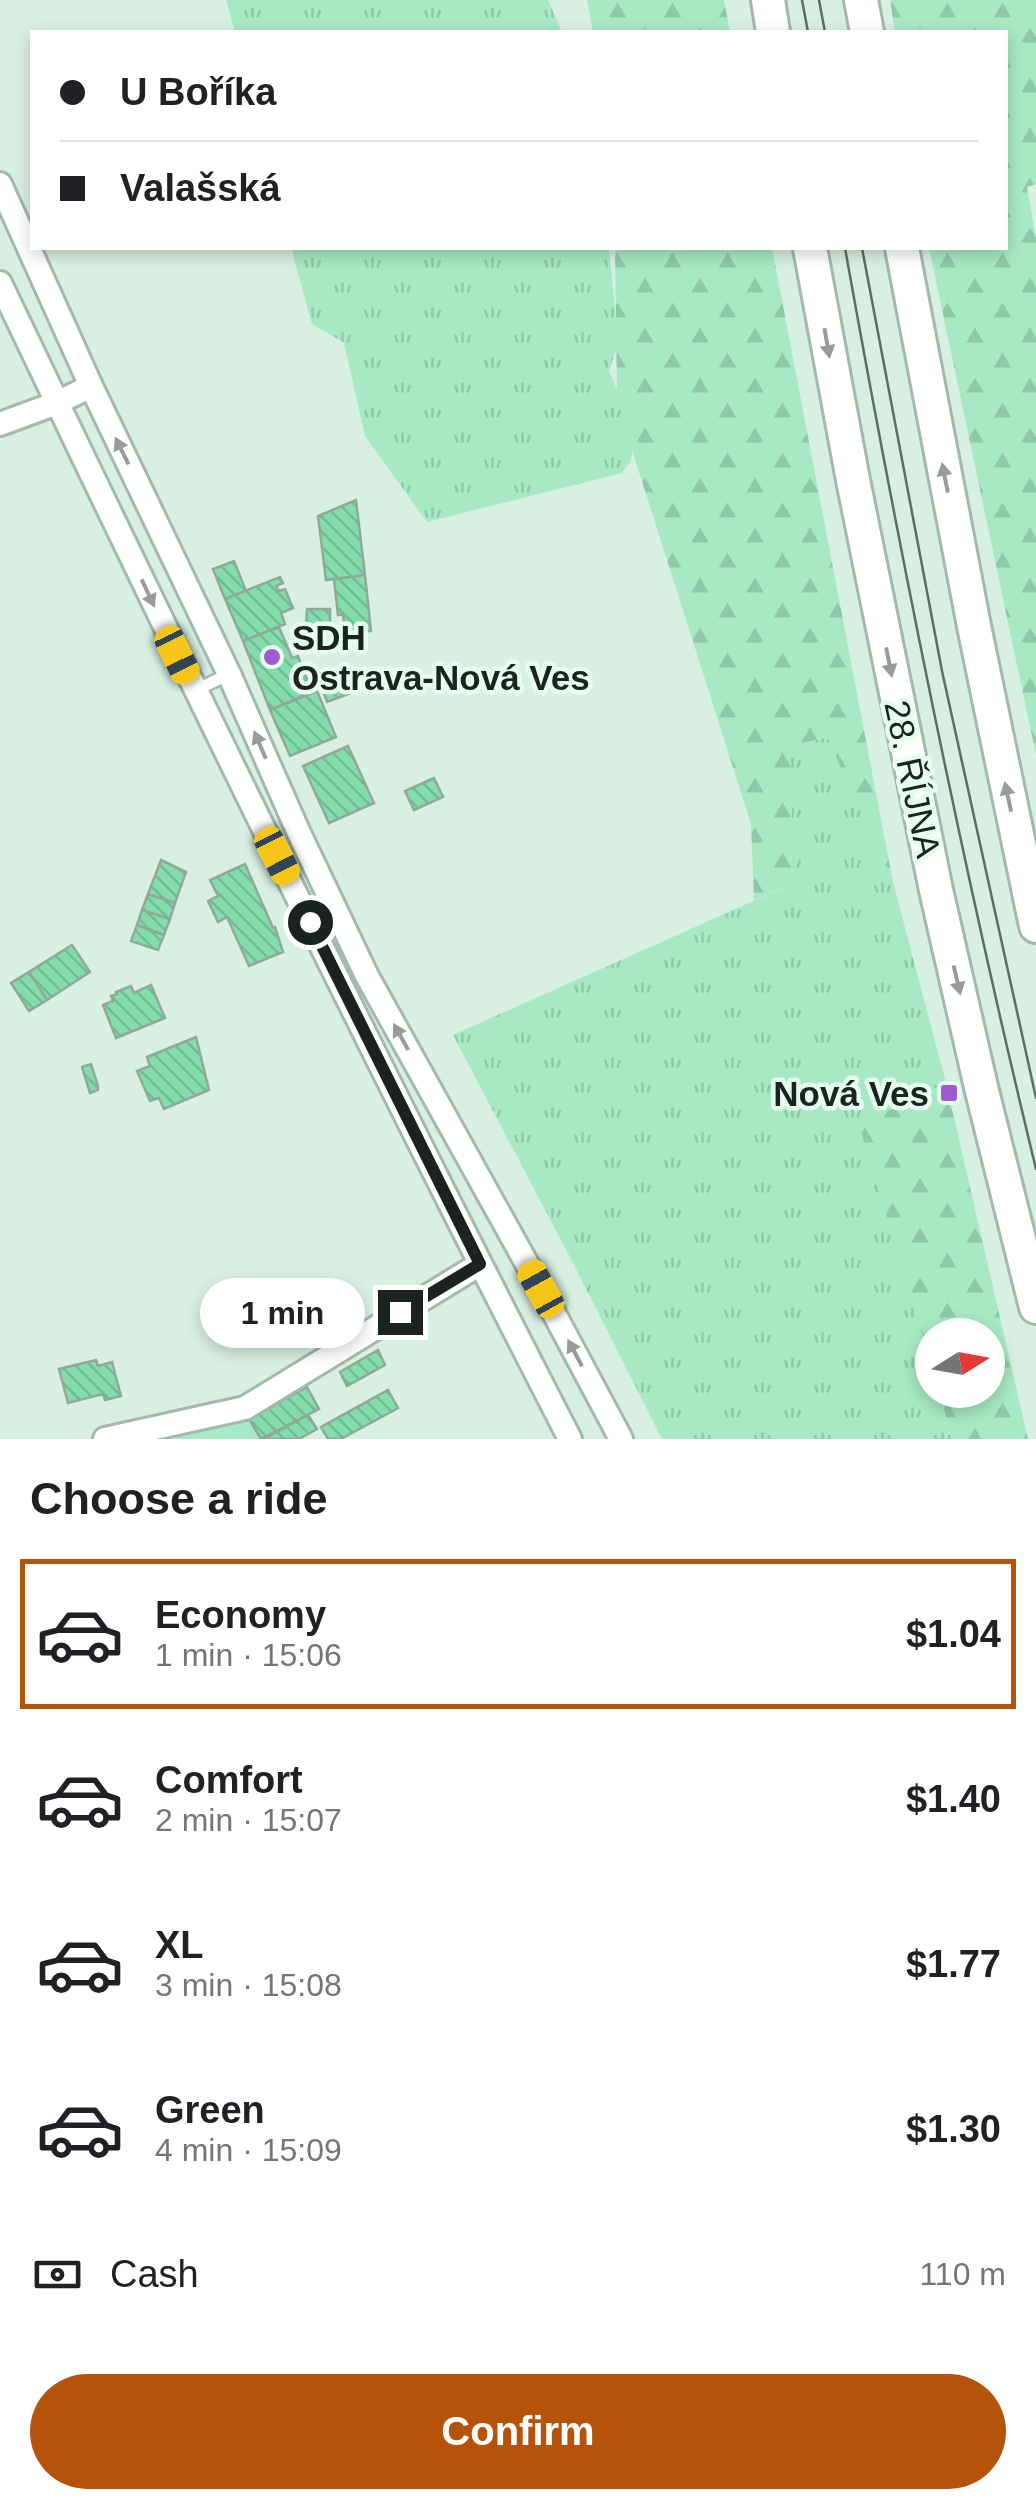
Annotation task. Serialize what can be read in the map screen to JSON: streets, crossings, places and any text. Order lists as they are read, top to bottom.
{
  "streets": {
    "main road": ["28. ŘÍJNA"]
  },
  "places": {
    "other": ["SDH Ostrava-Nová Ves"],
    "transit": ["Nová Ves"]
  },
  "north": "right",
  "page": {
    "banner": ["U Boříka", "Valašská"],
    "bubble": "1 min",
    "heading": "Choose a ride",
    "list": [
      {
        "name": "Economy",
        "note": "1 min · 15:06",
        "value": "$1.04"
      },
      {
        "name": "Comfort",
        "note": "2 min · 15:07",
        "value": "$1.40"
      },
      {
        "name": "XL",
        "note": "3 min · 15:08",
        "value": "$1.77"
      },
      {
        "name": "Green",
        "note": "4 min · 15:09",
        "value": "$1.30"
      }
    ],
    "pay": ["Cash", "110 m"],
    "buttons": "Confirm"
  }
}
